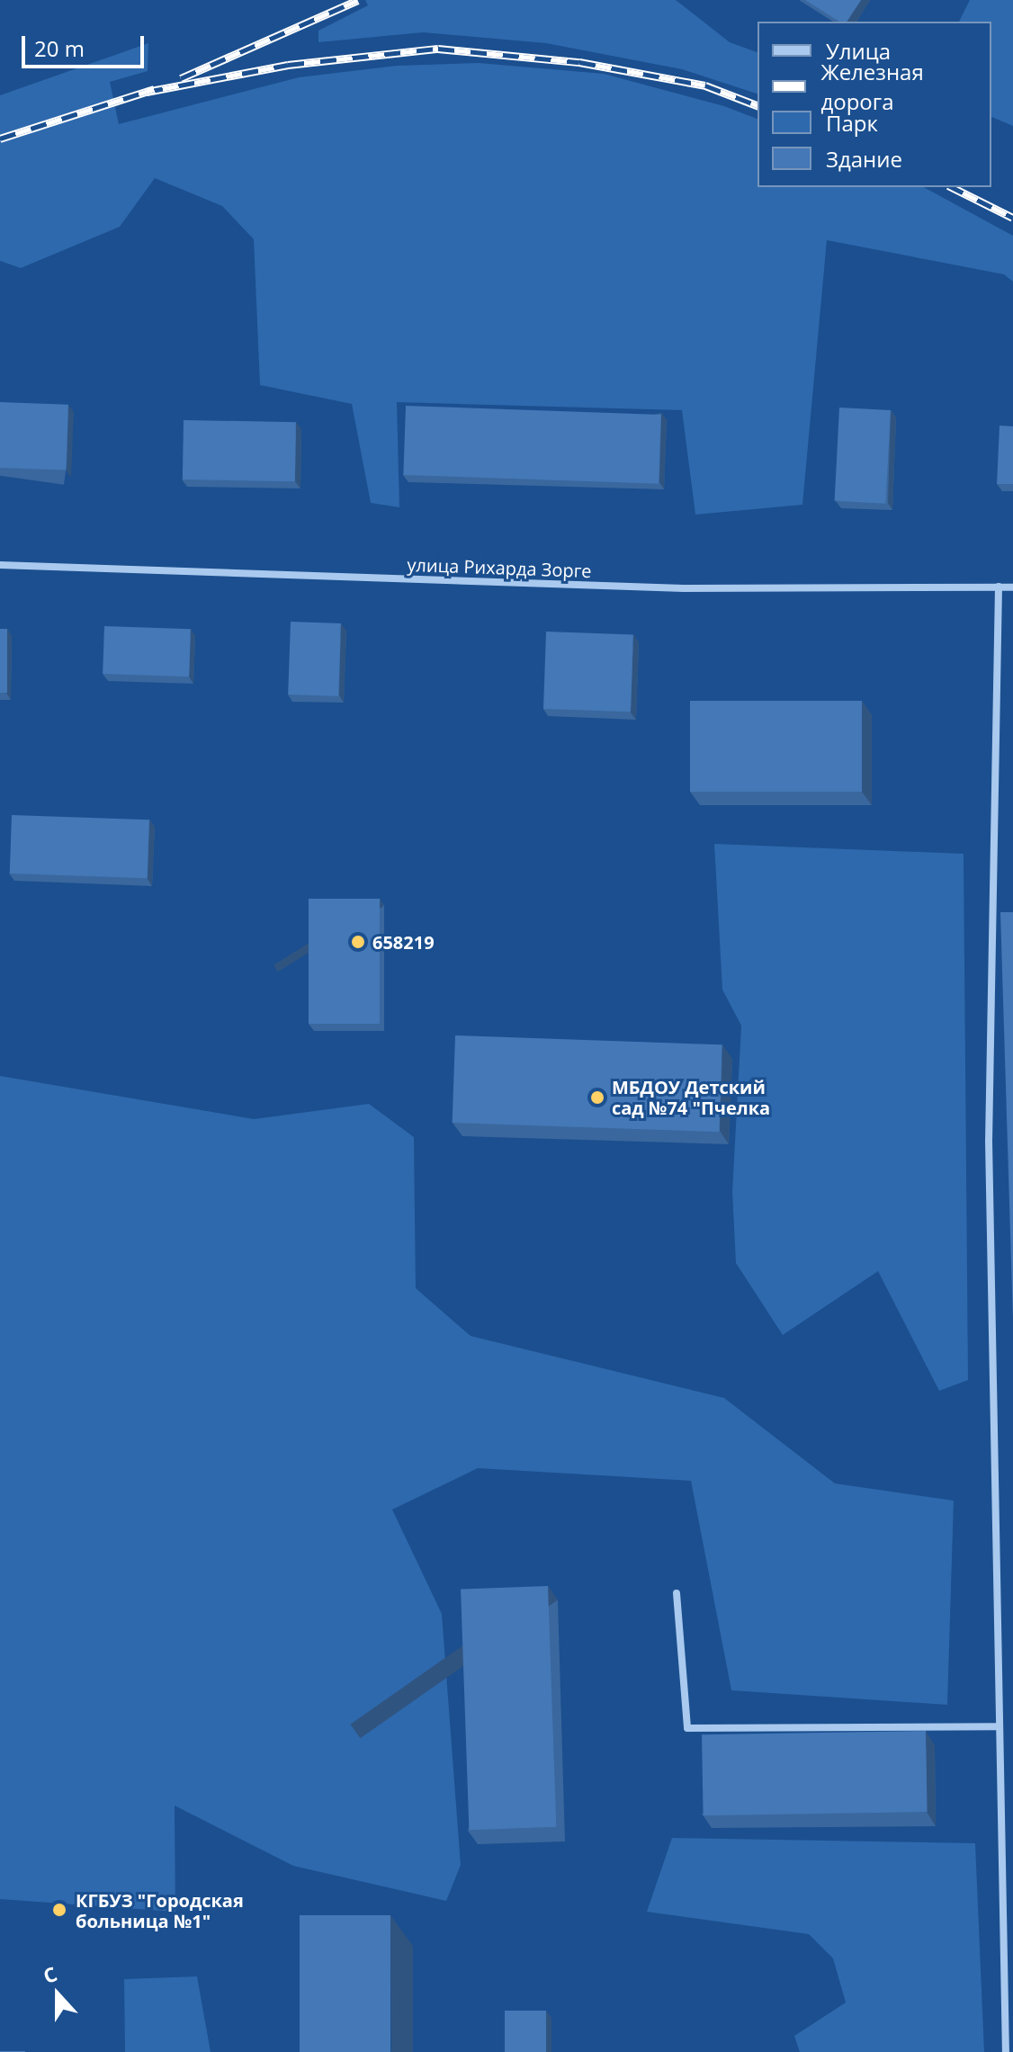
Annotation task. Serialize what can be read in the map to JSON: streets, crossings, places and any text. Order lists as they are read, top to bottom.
{
  "streets": {
    "street": ["улица Рихарда Зорге"]
  },
  "places": ["658219", "МБДОУ Детский сад №74 \"Пчелка", "КГБУЗ \"Городская больница №1\""],
  "legend": [
    "Улица",
    "Железная дорога",
    "Парк",
    "Здание"
  ],
  "scale_bar": "20 m",
  "north": "top"
}
